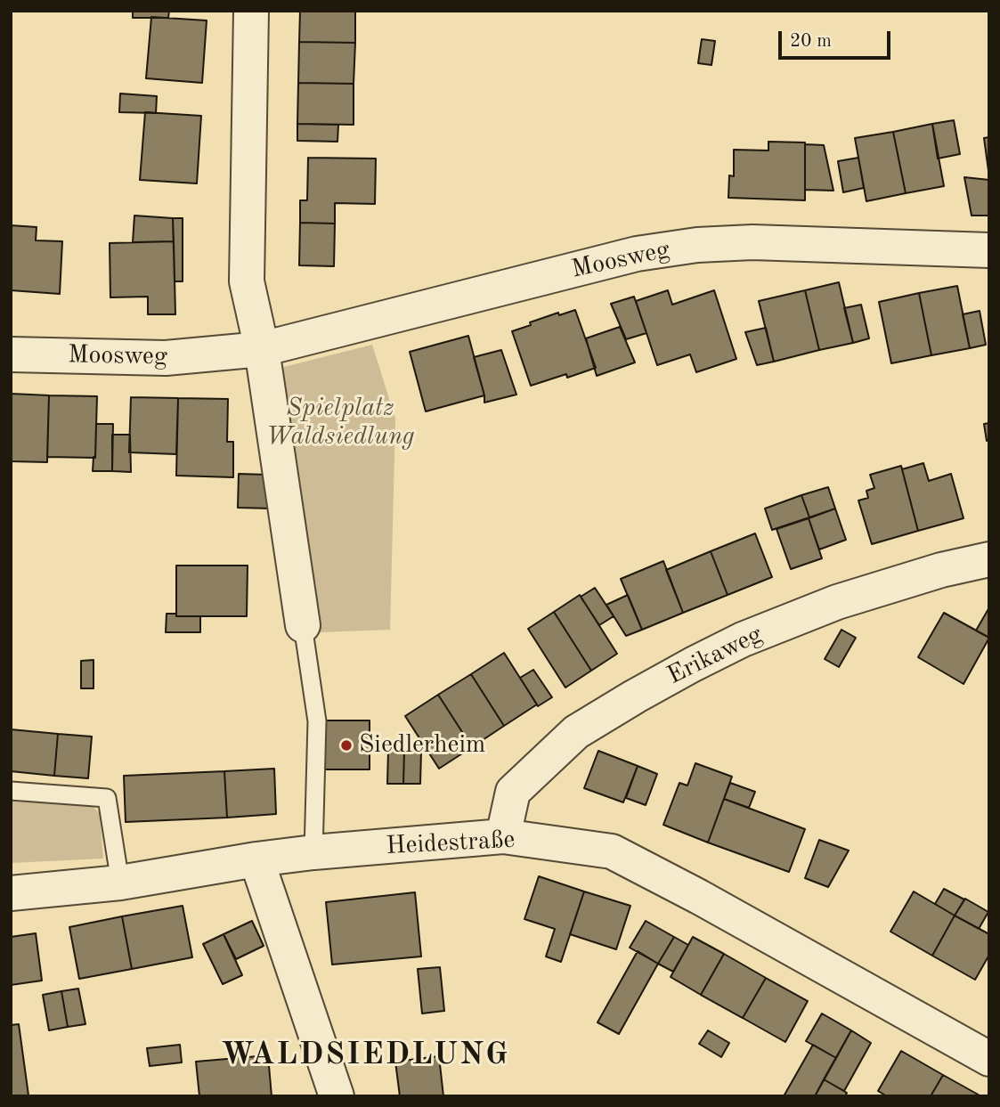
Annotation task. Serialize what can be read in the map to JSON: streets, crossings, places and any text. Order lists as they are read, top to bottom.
{
  "streets": {
    "street": ["Moosweg", "Erikaweg", "Heidestraße"]
  },
  "crossings": [
    ["Erikaweg", "Heidestraße"]
  ],
  "districts": ["WALDSIEDLUNG"],
  "parks": ["Spielplatz Waldsiedlung"],
  "places": ["Siedlerheim"],
  "scale_bar": "20 m"
}
